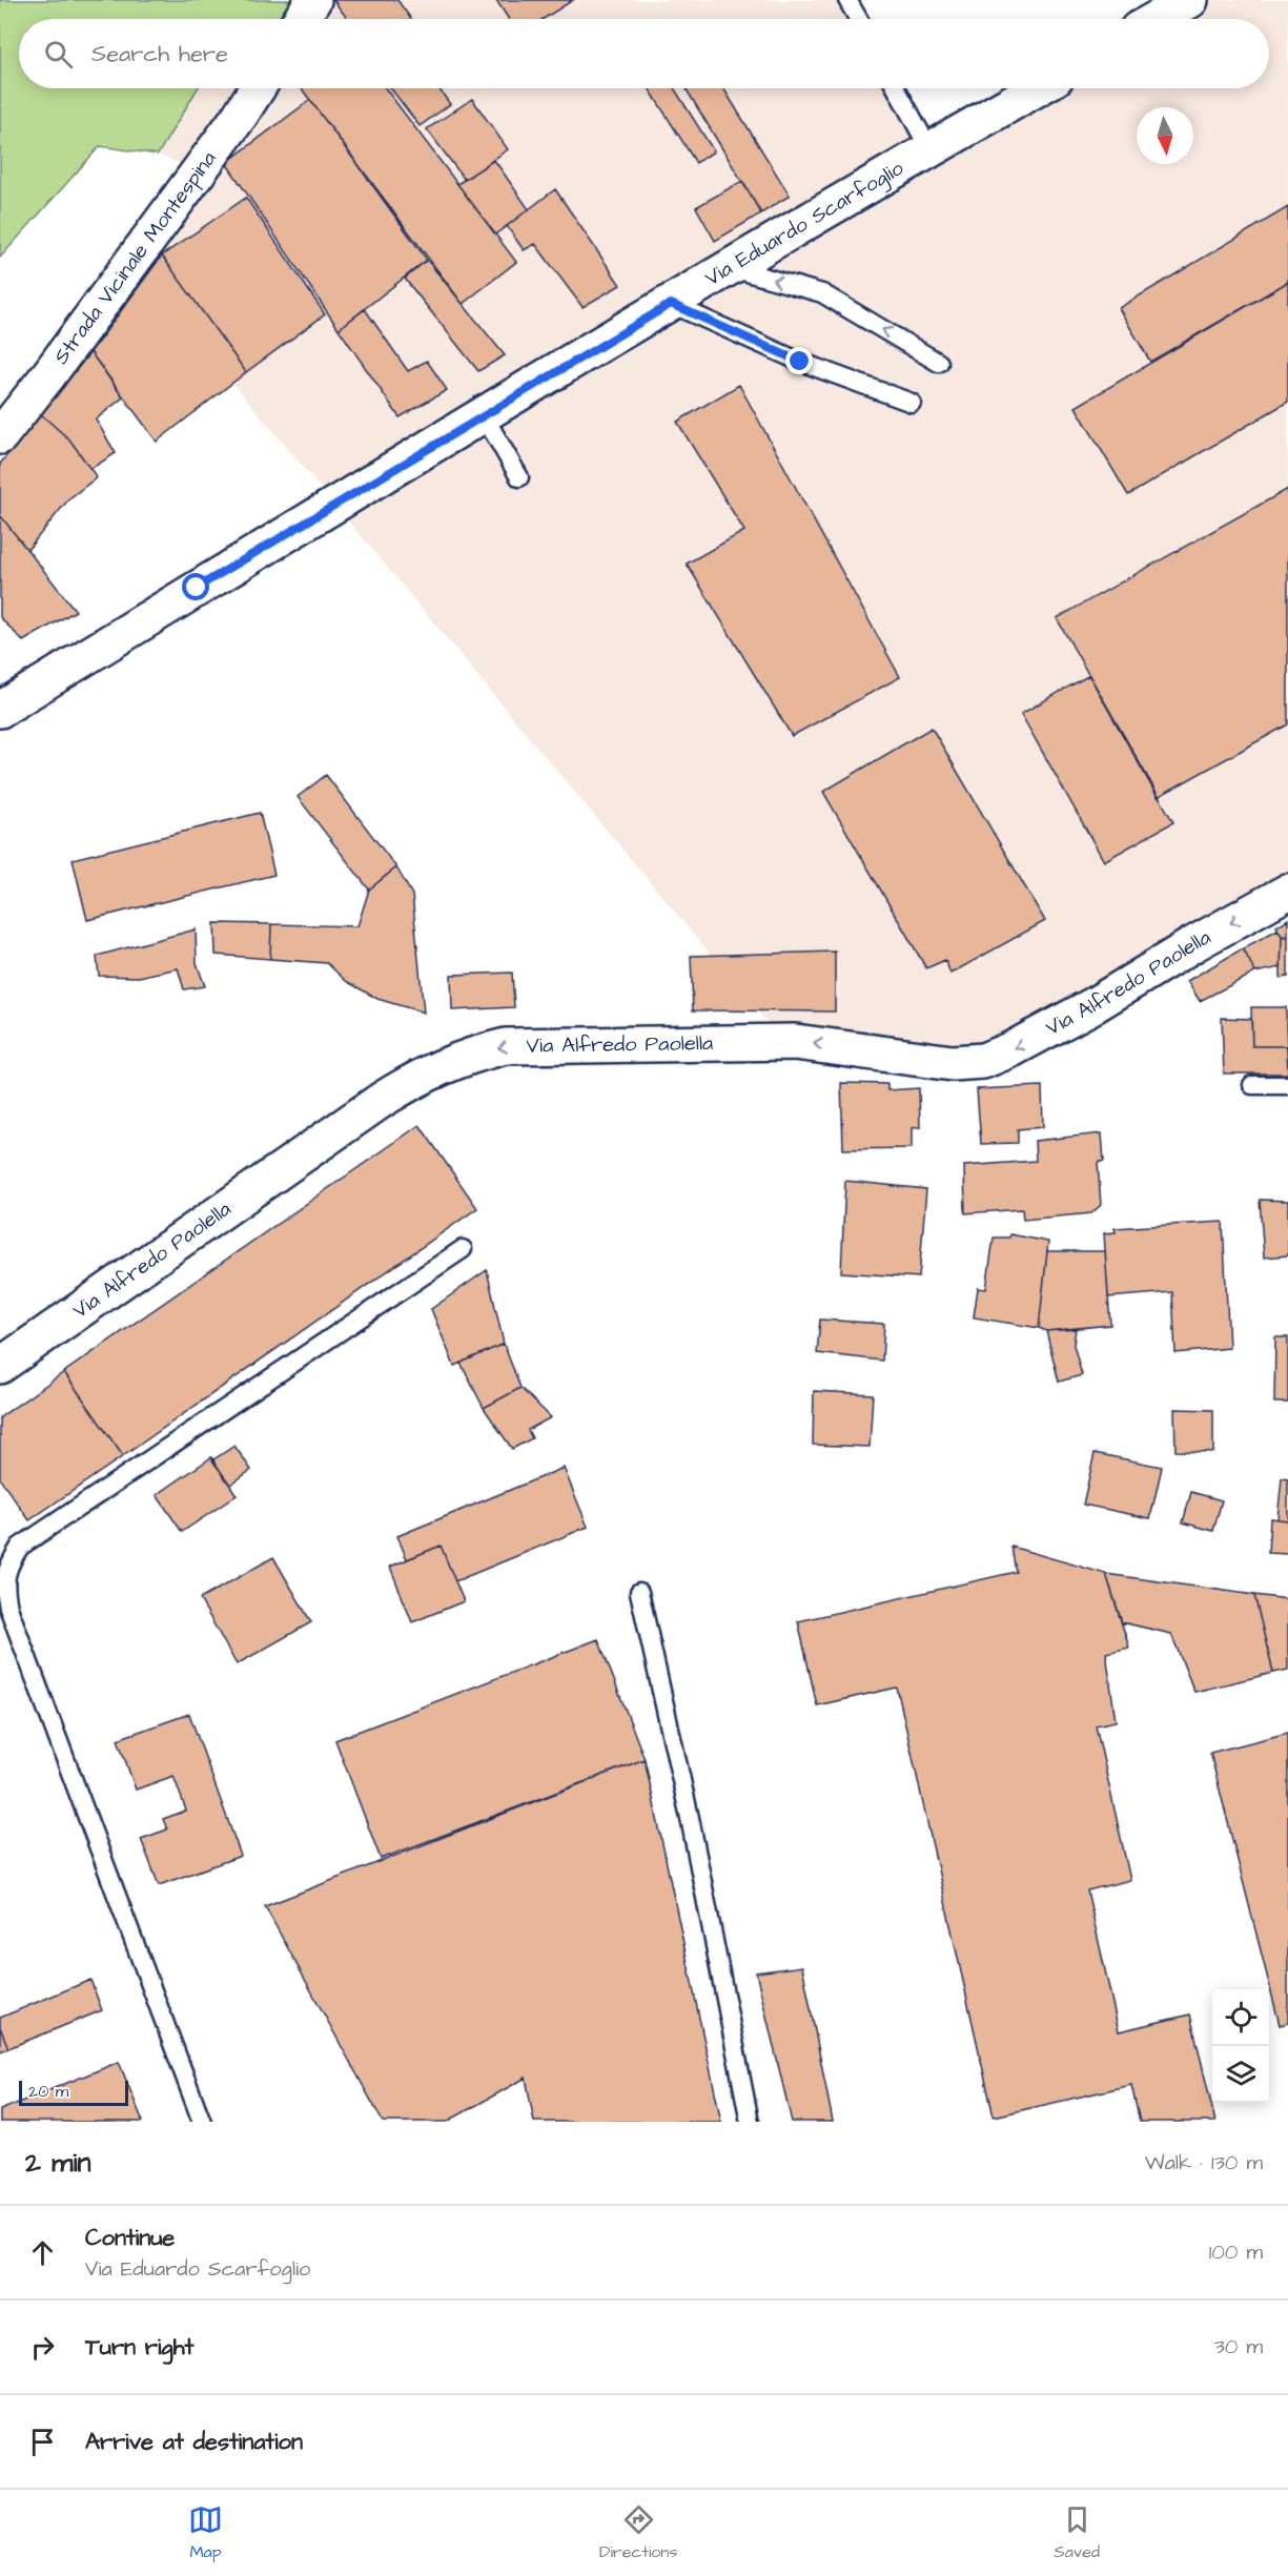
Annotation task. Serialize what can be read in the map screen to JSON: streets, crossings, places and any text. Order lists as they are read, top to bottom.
{
  "streets": {
    "street": ["Via Eduardo Scarfoglio", "Strada Vicinale Montespina", "Via Alfredo Paolella"]
  },
  "one_way": ["Via Alfredo Paolella"],
  "scale_bar": "20 m",
  "north": "bottom",
  "page": {
    "search": "Search here",
    "scale": "20 m",
    "heading": ["2 min", "Walk · 130 m"],
    "list": [
      ["Continue", "Via Eduardo Scarfoglio", "100 m"],
      ["Turn right", "30 m"],
      "Arrive at destination"
    ],
    "nav": ["Map", "Directions", "Saved"]
  }
}
